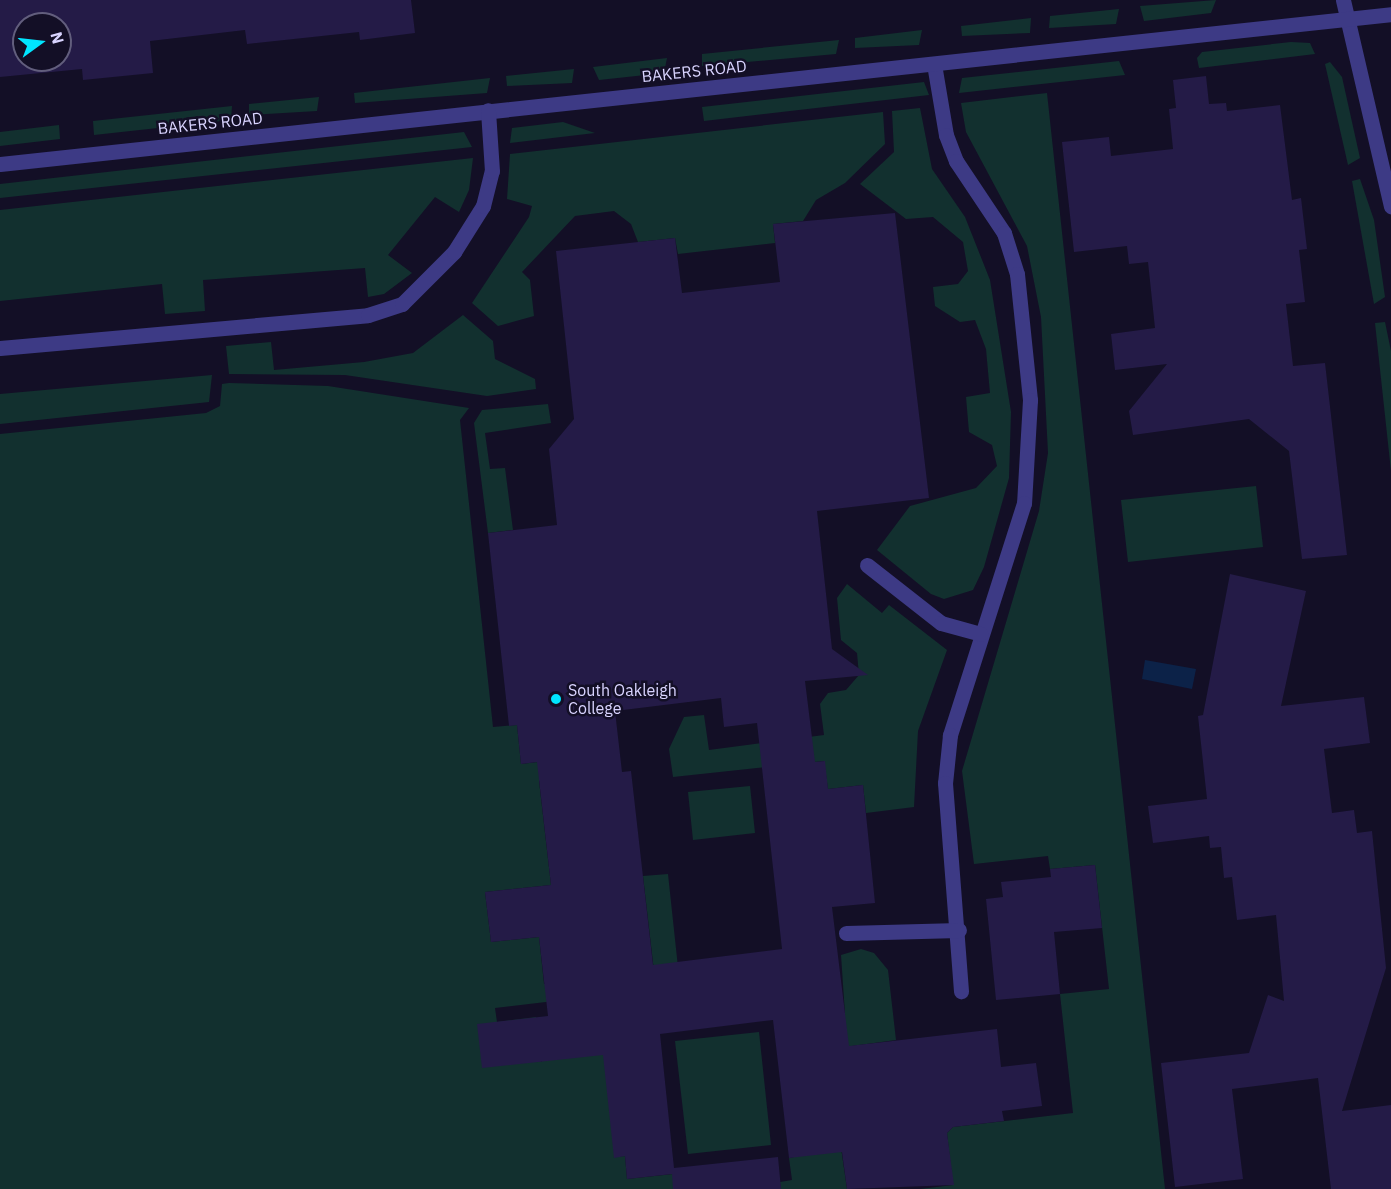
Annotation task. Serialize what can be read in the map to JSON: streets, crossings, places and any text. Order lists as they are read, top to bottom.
{
  "streets": {
    "street": ["BAKERS ROAD"]
  },
  "places": ["South Oakleigh College"],
  "north": "right"
}
